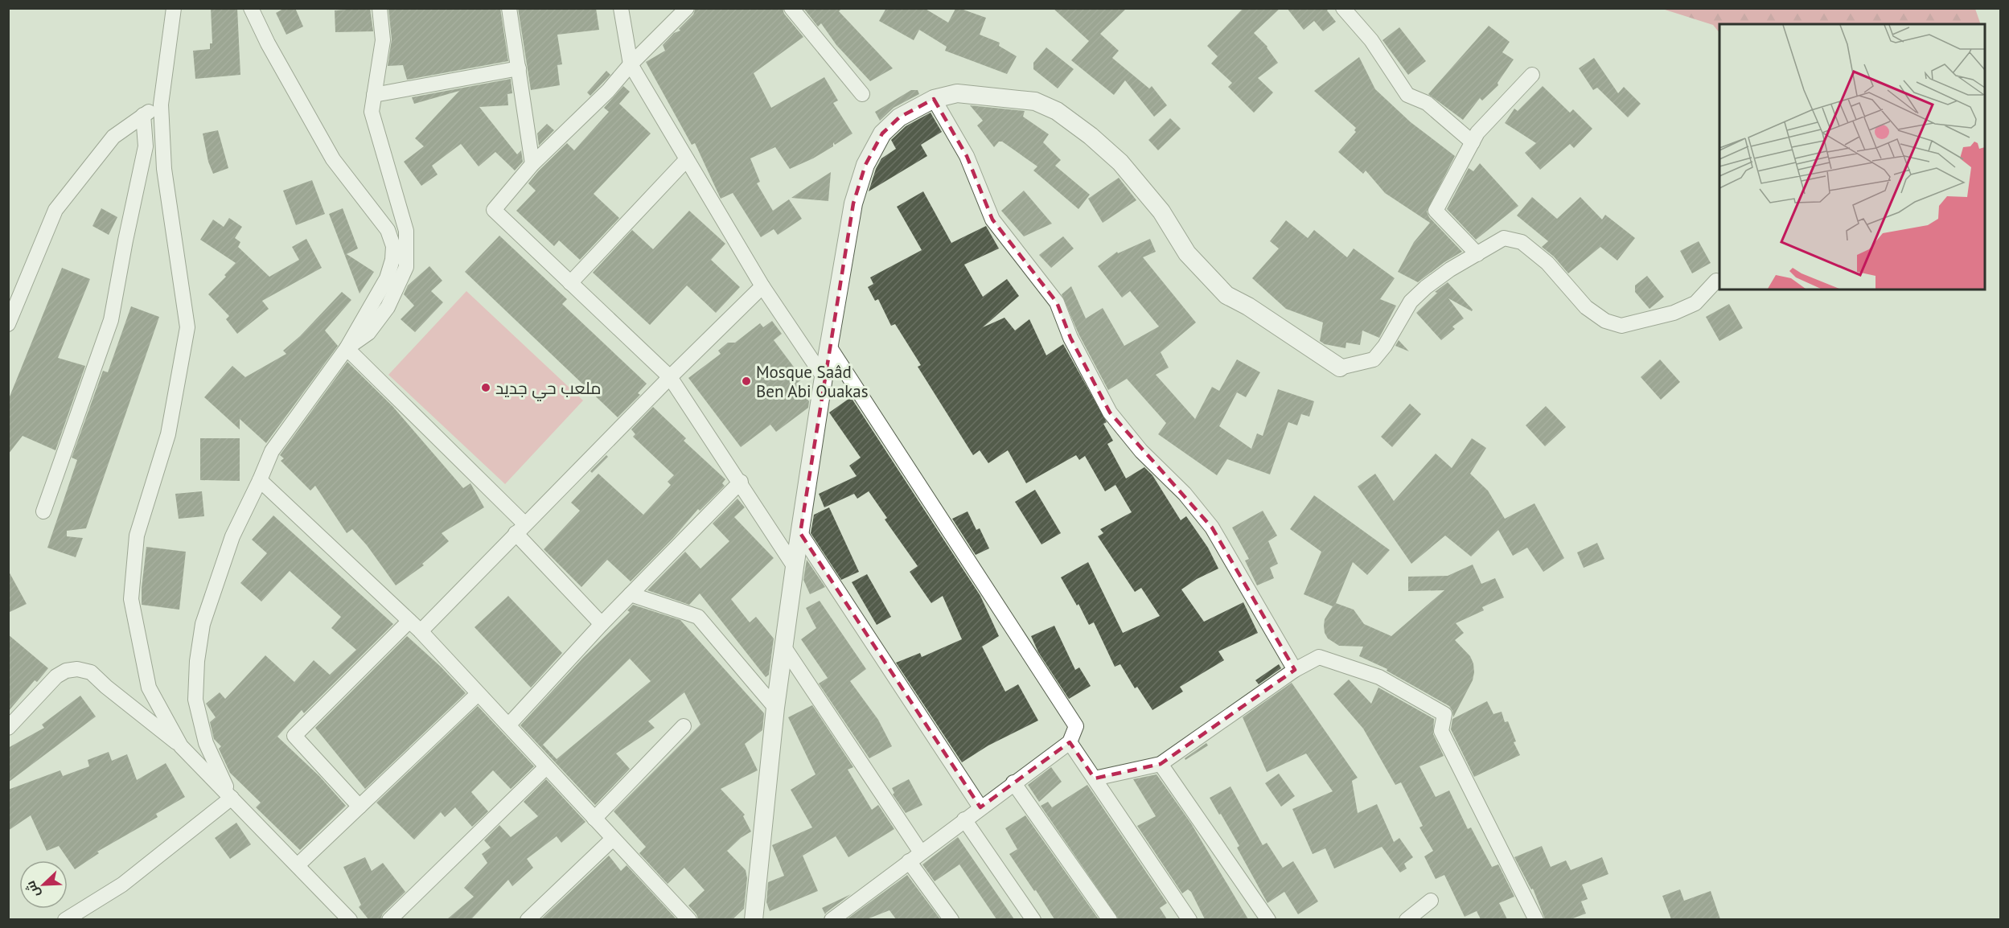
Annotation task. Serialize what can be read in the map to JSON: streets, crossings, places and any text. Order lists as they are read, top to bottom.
{
  "places": ["Mosque Saâd Ben Abi Ouakas", "ملعب حي جديد"],
  "north": "bottom left"
}
